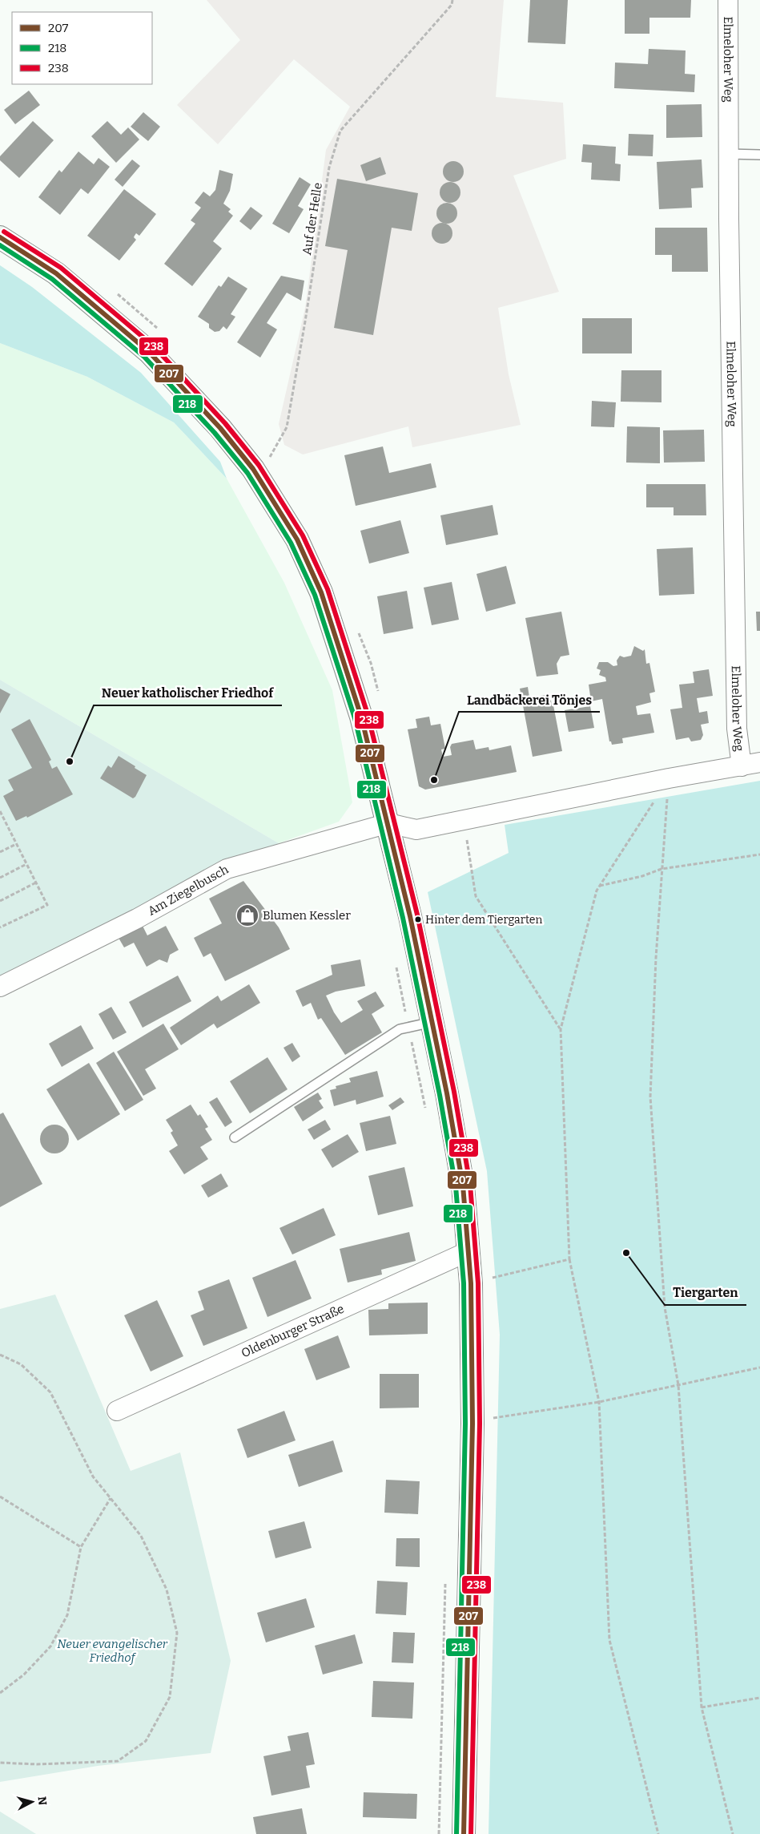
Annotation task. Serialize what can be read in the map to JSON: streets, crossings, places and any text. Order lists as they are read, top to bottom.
{
  "streets": {
    "street": ["Elmeloher Weg", "Am Ziegelbusch", "Oldenburger Straße"],
    "path": ["Auf der Helle"]
  },
  "parks": ["Neuer evangelischer Friedhof"],
  "places": {
    "other": [
      "Neuer katholischer Friedhof",
      "Landbäckerei Tönjes",
      "Hinter dem Tiergarten",
      "Tiergarten"
    ],
    "shop": ["Blumen Kessler"]
  },
  "lines": ["transit line 238", "transit line 207", "transit line 218"],
  "legend": ["207", "218", "238"],
  "north": "right"
}
